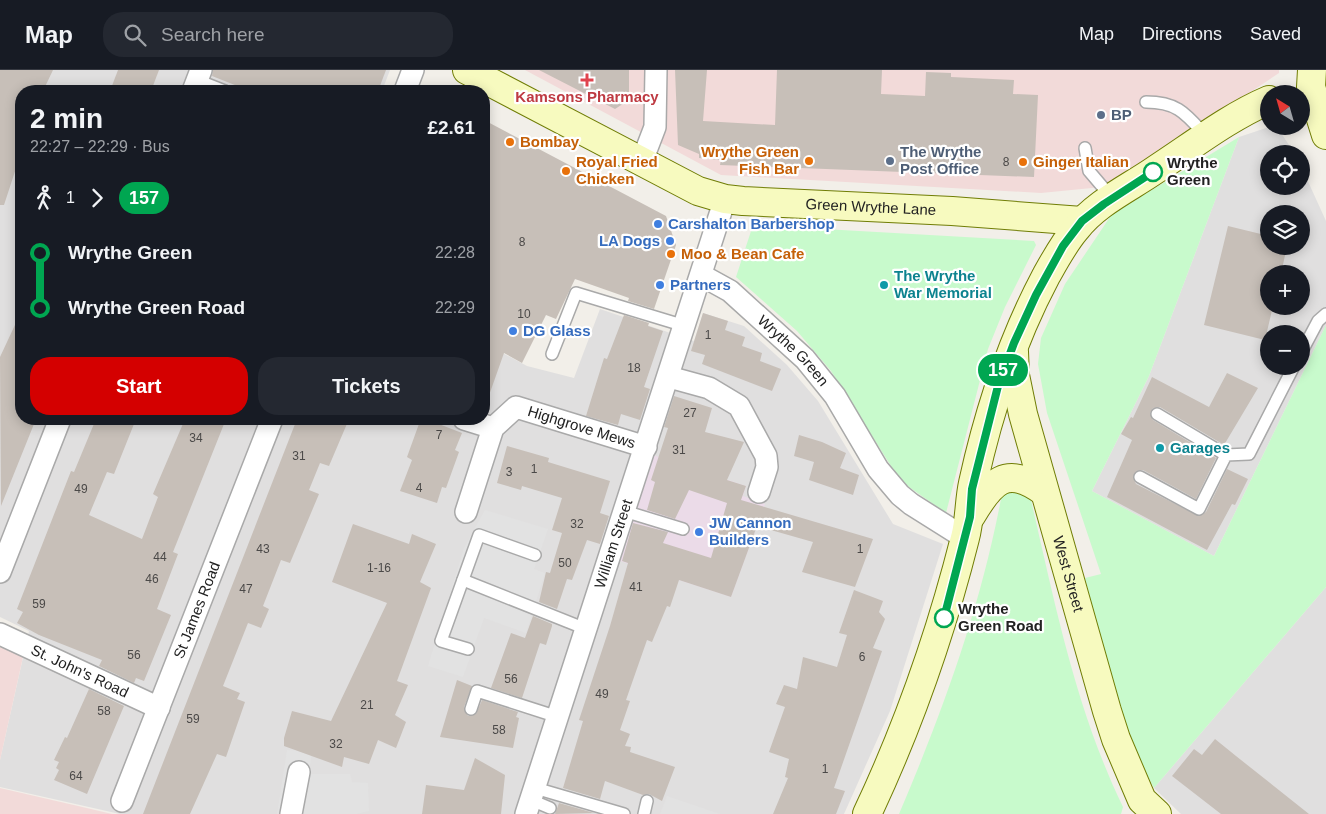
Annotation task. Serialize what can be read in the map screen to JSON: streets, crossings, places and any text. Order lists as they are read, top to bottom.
{
  "streets": {
    "street": [
      "Green Wrythe Lane",
      "Wrythe Green",
      "Highgrove Mews",
      "William Street",
      "West Street",
      "St James Road",
      "St. John's Road"
    ]
  },
  "crossings": [
    ["Wrythe Green", "William Street"],
    ["Highgrove Mews", "William Street"],
    ["St James Road", "St. John's Road"]
  ],
  "places": {
    "health": ["Kamsons Pharmacy"],
    "other": [
      "BP",
      "Bombay",
      "Wrythe Green Fish Bar",
      "The Wrythe Post Office",
      "Ginger Italian",
      "Royal Fried Chicken",
      "Wrythe Green",
      "Carshalton Barbershop",
      "LA Dogs",
      "Moo & Bean Cafe",
      "Partners",
      "The Wrythe War Memorial",
      "DG Glass",
      "Garages",
      "JW Cannon Builders",
      "Wrythe Green Road"
    ]
  },
  "lines": ["bus line 157"],
  "house_numbers": [
    "8",
    "8",
    "10",
    "1",
    "18",
    "27",
    "7",
    "34",
    "31",
    "31",
    "1",
    "3",
    "4",
    "49",
    "32",
    "43",
    "1",
    "44",
    "50",
    "1-16",
    "46",
    "41",
    "47",
    "59",
    "56",
    "6",
    "56",
    "49",
    "21",
    "58",
    "59",
    "58",
    "32",
    "1",
    "64"
  ],
  "north": "top left",
  "page": {
    "header": "Map",
    "search": "Search here",
    "nav": ["Map", "Directions", "Saved"],
    "on_map": "157",
    "map_buttons": ["+", "−"],
    "heading": ["2 min", "22:27 – 22:29 · Bus", "£2.61"],
    "legs": ["1", "157"],
    "list": [
      {
        "name": "Wrythe Green",
        "value": "22:28"
      },
      {
        "name": "Wrythe Green Road",
        "value": "22:29"
      }
    ],
    "buttons": ["Start", "Tickets"]
  }
}
